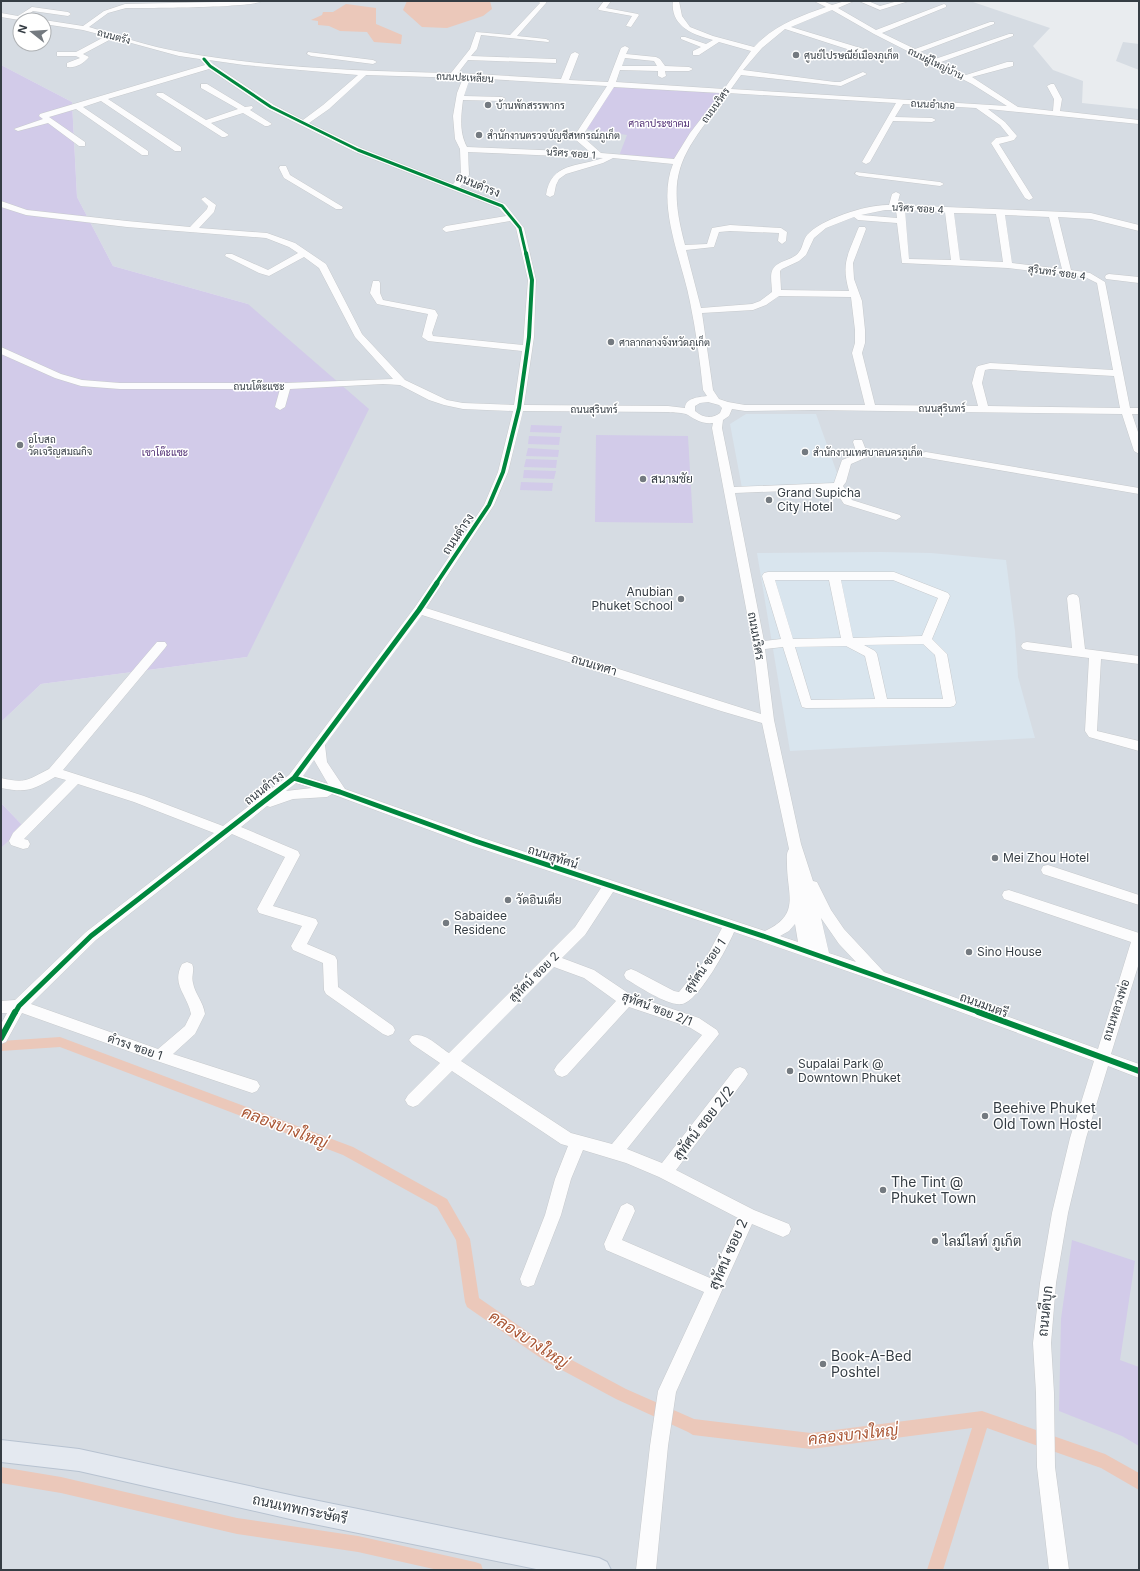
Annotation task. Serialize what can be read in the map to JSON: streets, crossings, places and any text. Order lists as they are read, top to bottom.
{
  "streets": {
    "main road": ["ถนนเทพกระษัตรี"],
    "street": [
      "ถนนตรัง",
      "ถนนผู้ใหญ่บ้าน",
      "ถนนปะเหลียน",
      "ถนนอำเภอ",
      "ถนนนริศร",
      "นริศร ซอย 1",
      "ถนนดำรง",
      "นริศร ซอย 4",
      "สุรินทร์ ซอย 4",
      "ถนนโต๊ะแซะ",
      "ถนนสุรินทร์",
      "ถนนเทศา",
      "ถนนสุทัศน์",
      "สุทัศน์ ซอย 1",
      "สุทัศน์ ซอย 2",
      "ถนนมนตรี",
      "สุทัศน์ ซอย 2/1",
      "ถนนหลวงพ่อ",
      "ดำรง ซอย 1",
      "สุทัศน์ ซอย 2/2",
      "ถนนดีบุก"
    ]
  },
  "crossings": [
    ["ถนนตรัง", "ถนนปะเหลียน"],
    ["ถนนตรัง", "ถนนดำรง"],
    ["ถนนผู้ใหญ่บ้าน", "ถนนอำเภอ"],
    ["ถนนผู้ใหญ่บ้าน", "ถนนนริศร"],
    ["ถนนปะเหลียน", "ถนนอำเภอ"],
    ["ถนนปะเหลียน", "ถนนนริศร"],
    ["ถนนปะเหลียน", "ถนนดำรง"],
    ["ถนนอำเภอ", "ถนนนริศร"],
    ["ถนนนริศร", "นริศร ซอย 1"],
    ["ถนนนริศร", "ถนนสุรินทร์"],
    ["ถนนนริศร", "ถนนเทศา"],
    ["ถนนนริศร", "ถนนสุทัศน์"],
    ["ถนนนริศร", "ถนนมนตรี"],
    ["ถนนดำรง", "ถนนโต๊ะแซะ"],
    ["ถนนดำรง", "ถนนสุรินทร์"],
    ["ถนนดำรง", "ถนนเทศา"],
    ["ถนนดำรง", "ถนนสุทัศน์"],
    ["ถนนดำรง", "ดำรง ซอย 1"],
    ["สุรินทร์ ซอย 4", "ถนนสุรินทร์"],
    ["ถนนโต๊ะแซะ", "ถนนสุรินทร์"],
    ["ถนนสุทัศน์", "สุทัศน์ ซอย 1"],
    ["ถนนสุทัศน์", "สุทัศน์ ซอย 2"],
    ["ถนนสุทัศน์", "ถนนมนตรี"],
    ["สุทัศน์ ซอย 2", "สุทัศน์ ซอย 2/1"],
    ["สุทัศน์ ซอย 2", "สุทัศน์ ซอย 2/2"],
    ["ถนนมนตรี", "ถนนหลวงพ่อ"],
    ["ถนนมนตรี", "ถนนดีบุก"],
    ["ถนนหลวงพ่อ", "ถนนดีบุก"]
  ],
  "water": ["คลองบางใหญ่"],
  "parks": ["ศาลาประชาคม", "เขาโต๊ะแซะ"],
  "places": [
    "ศูนย์ไปรษณีย์เมืองภูเก็ต",
    "บ้านพักสรรพากร",
    "สำนักงานตรวจบัญชีสหกรณ์ภูเก็ต",
    "ศาลากลางจังหวัดภูเก็ต",
    "อุโบสถ วัดเจริญสมณกิจ",
    "สำนักงานเทศบาลนครภูเก็ต",
    "สนามชัย",
    "Grand Supicha City Hotel",
    "Anubian Phuket School",
    "Mei Zhou Hotel",
    "วัดอินเดีย",
    "Sabaidee Residenc",
    "Sino House",
    "Supalai Park @ Downtown Phuket",
    "Beehive Phuket Old Town Hostel",
    "The Tint @ Phuket Town",
    "ไลม์ไลท์ ภูเก็ต",
    "Book-A-Bed Poshtel"
  ],
  "north": "left"
}
